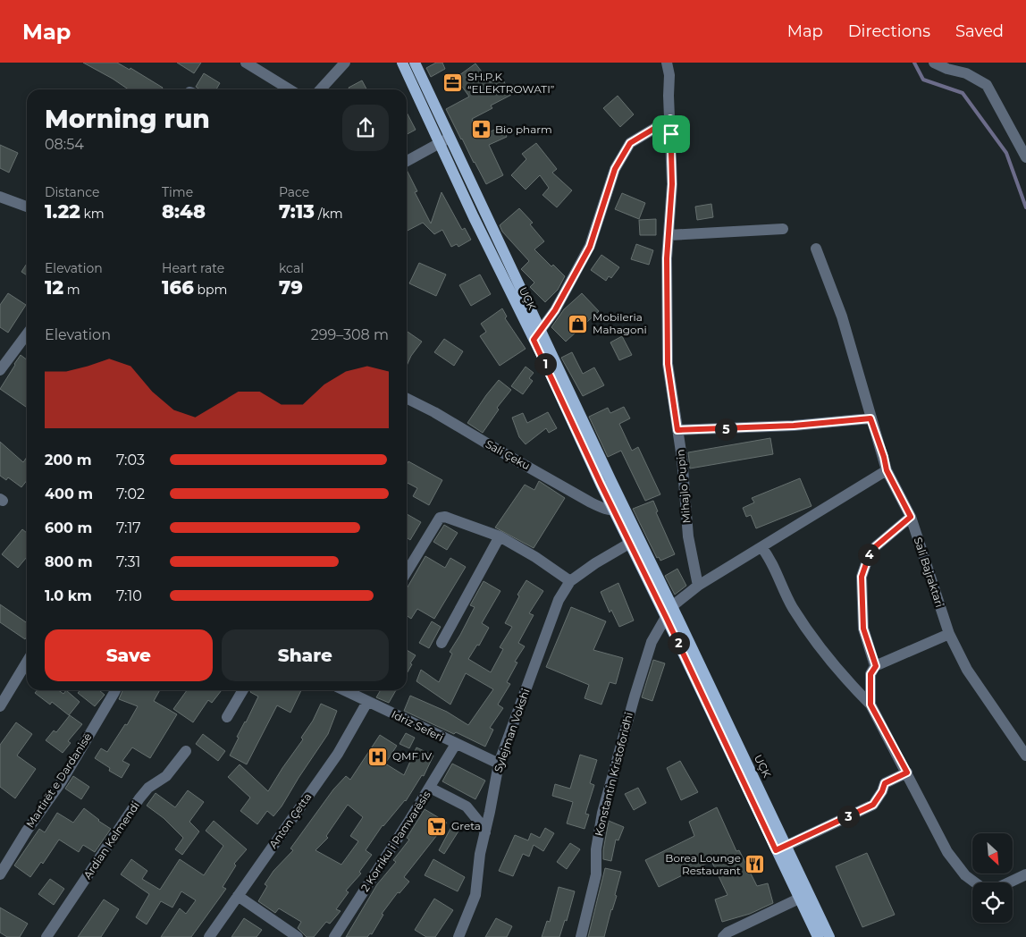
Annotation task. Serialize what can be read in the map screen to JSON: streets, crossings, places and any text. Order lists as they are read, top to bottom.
{
  "streets": {
    "main road": ["UÇK"],
    "street": [
      "Sali Çeku",
      "Mihajlo Pupin",
      "Sali Bajraktari",
      "Idriz Seferi",
      "Sylejman Vokshi",
      "Konstantin Kristoforidhi",
      "Martirët e Dardanisë",
      "Anton Çetta",
      "Ardian Kelmendi",
      "2 Korriku i Pamvarësis"
    ]
  },
  "crossings": [
    ["UÇK", "Sali Çeku"],
    ["UÇK", "Sylejman Vokshi"],
    ["UÇK", "Konstantin Kristoforidhi"],
    ["Idriz Seferi", "Sylejman Vokshi"],
    ["Idriz Seferi", "Anton Çetta"],
    ["Idriz Seferi", "2 Korriku i Pamvarësis"]
  ],
  "places": {
    "office": ["SH.P.K “ELEKTROWATI”"],
    "pharmacy": ["Bio pharm"],
    "shop": ["Mobileria Mahagoni"],
    "hospital": ["QMF IV"],
    "supermarket": ["Greta"],
    "restaurant": ["Borea Lounge Restaurant"]
  },
  "north": "bottom right",
  "page": {
    "header": "Map",
    "nav": ["Map", "Directions", "Saved"],
    "heading": ["Morning run", "08:54"],
    "stats": [
      ["Distance", "1.22 km"],
      ["Time", "8:48"],
      ["Pace", "7:13 /km"],
      ["Elevation", "12 m"],
      ["Heart rate", "166 bpm"],
      ["kcal", "79"]
    ],
    "chart": ["Elevation", "299–308 m"],
    "pins": [
      "1",
      "5",
      "4",
      "2",
      "3"
    ],
    "list": [
      {
        "name": "200 m",
        "note": "7:03"
      },
      {
        "name": "400 m",
        "note": "7:02"
      },
      {
        "name": "600 m",
        "note": "7:17"
      },
      {
        "name": "800 m",
        "note": "7:31"
      },
      {
        "name": "1.0 km",
        "note": "7:10"
      }
    ],
    "buttons": ["Save", "Share"]
  }
}
